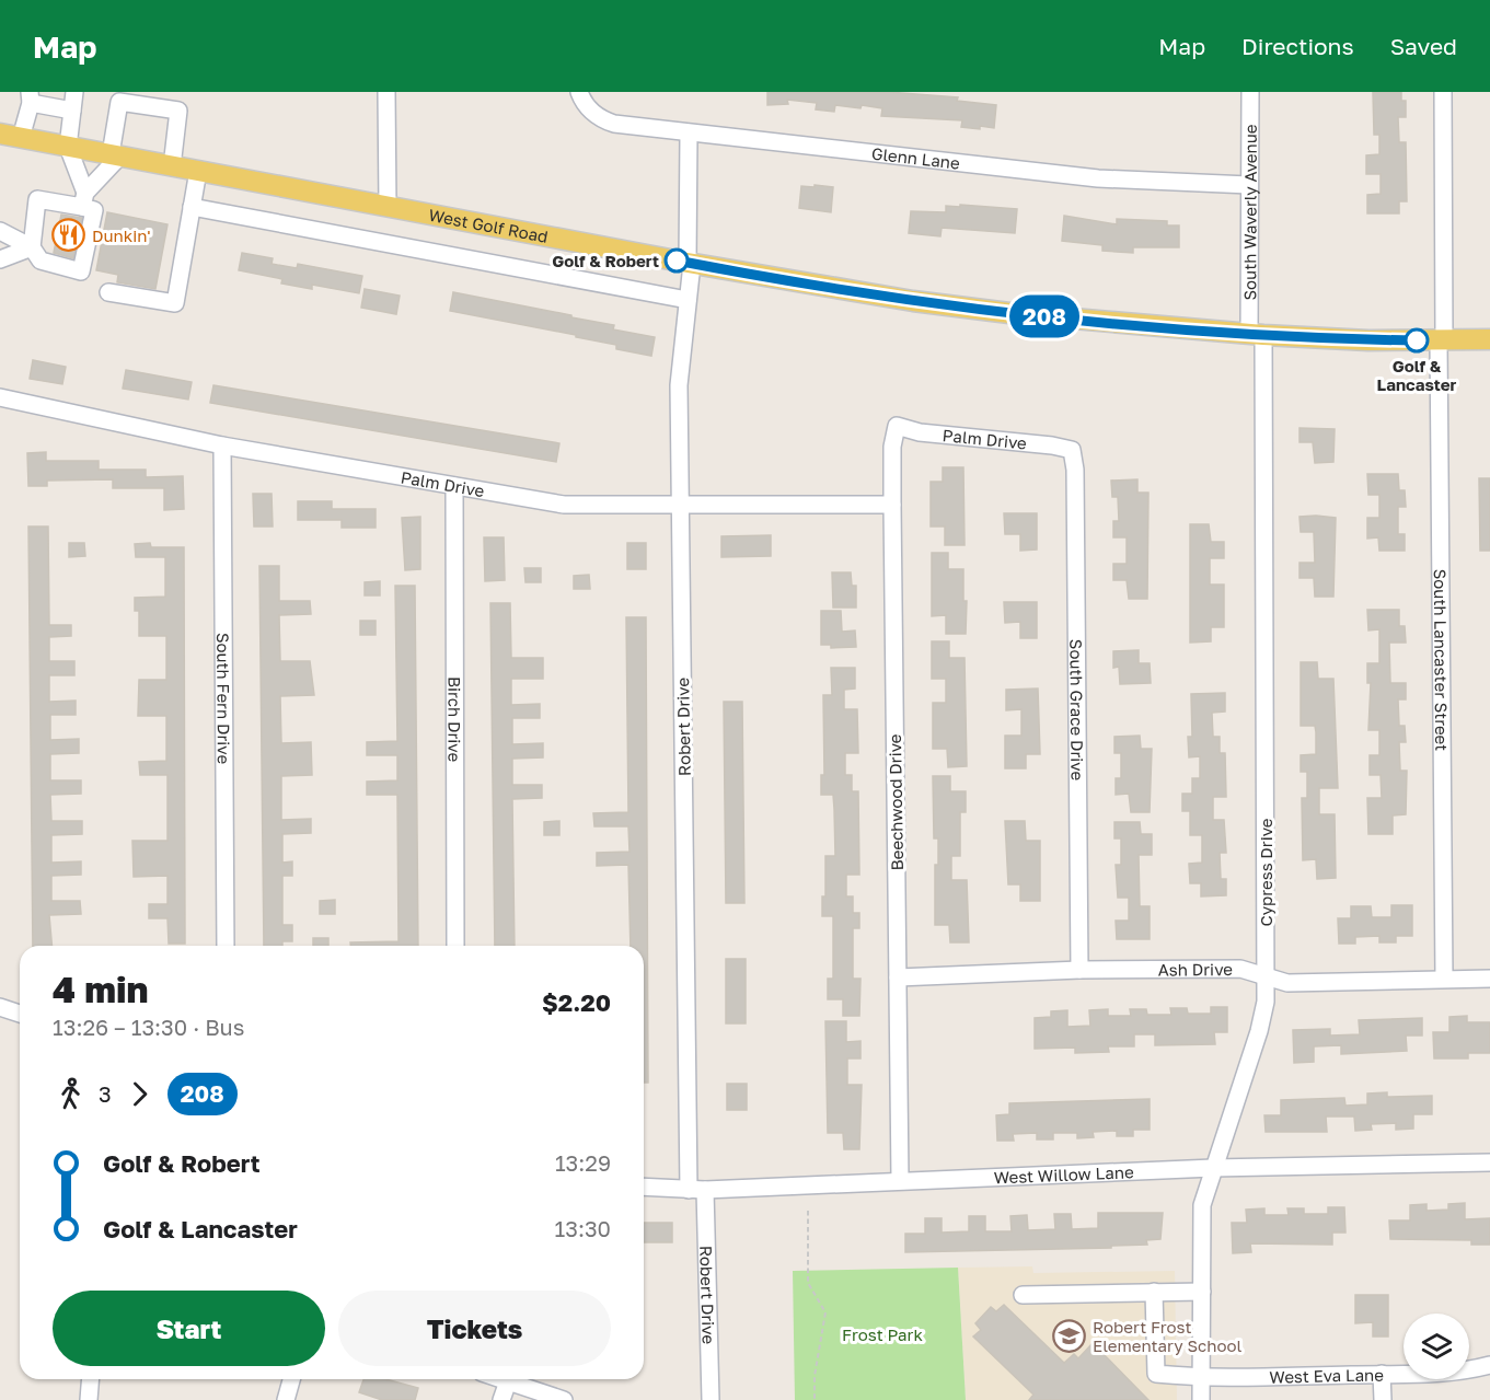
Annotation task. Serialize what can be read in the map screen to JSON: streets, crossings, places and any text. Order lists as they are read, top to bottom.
{
  "streets": {
    "main road": ["West Golf Road"],
    "street": [
      "Glenn Lane",
      "South Waverly Avenue",
      "Palm Drive",
      "South Lancaster Street",
      "South Fern Drive",
      "South Grace Drive",
      "Birch Drive",
      "Robert Drive",
      "Beechwood Drive",
      "Cypress Drive",
      "Ash Drive",
      "West Willow Lane",
      "West Eva Lane"
    ]
  },
  "crossings": [
    ["Glenn Lane", "South Waverly Avenue"],
    ["Glenn Lane", "Robert Drive"],
    ["South Waverly Avenue", "West Golf Road"],
    ["South Waverly Avenue", "Cypress Drive"],
    ["West Golf Road", "South Lancaster Street"],
    ["West Golf Road", "Robert Drive"],
    ["West Golf Road", "Cypress Drive"],
    ["Palm Drive", "South Fern Drive"],
    ["Palm Drive", "South Grace Drive"],
    ["Palm Drive", "Birch Drive"],
    ["Palm Drive", "Robert Drive"],
    ["Palm Drive", "Beechwood Drive"],
    ["South Lancaster Street", "Ash Drive"],
    ["South Grace Drive", "Ash Drive"],
    ["Robert Drive", "West Willow Lane"],
    ["Beechwood Drive", "Ash Drive"],
    ["Beechwood Drive", "West Willow Lane"],
    ["Cypress Drive", "Ash Drive"],
    ["Cypress Drive", "West Willow Lane"],
    ["Cypress Drive", "West Eva Lane"]
  ],
  "parks": ["Frost Park"],
  "places": {
    "restaurant": ["Dunkin'"],
    "other": ["Golf & Robert", "Golf & Lancaster"],
    "school or university": ["Robert Frost Elementary School"]
  },
  "lines": ["bus line 208"],
  "page": {
    "header": "Map",
    "nav": ["Map", "Directions", "Saved"],
    "on_map": "208",
    "heading": ["4 min", "13:26 – 13:30 · Bus", "$2.20"],
    "legs": ["3", "208"],
    "list": [
      {
        "name": "Golf & Robert",
        "value": "13:29"
      },
      {
        "name": "Golf & Lancaster",
        "value": "13:30"
      }
    ],
    "buttons": ["Start", "Tickets"]
  }
}
